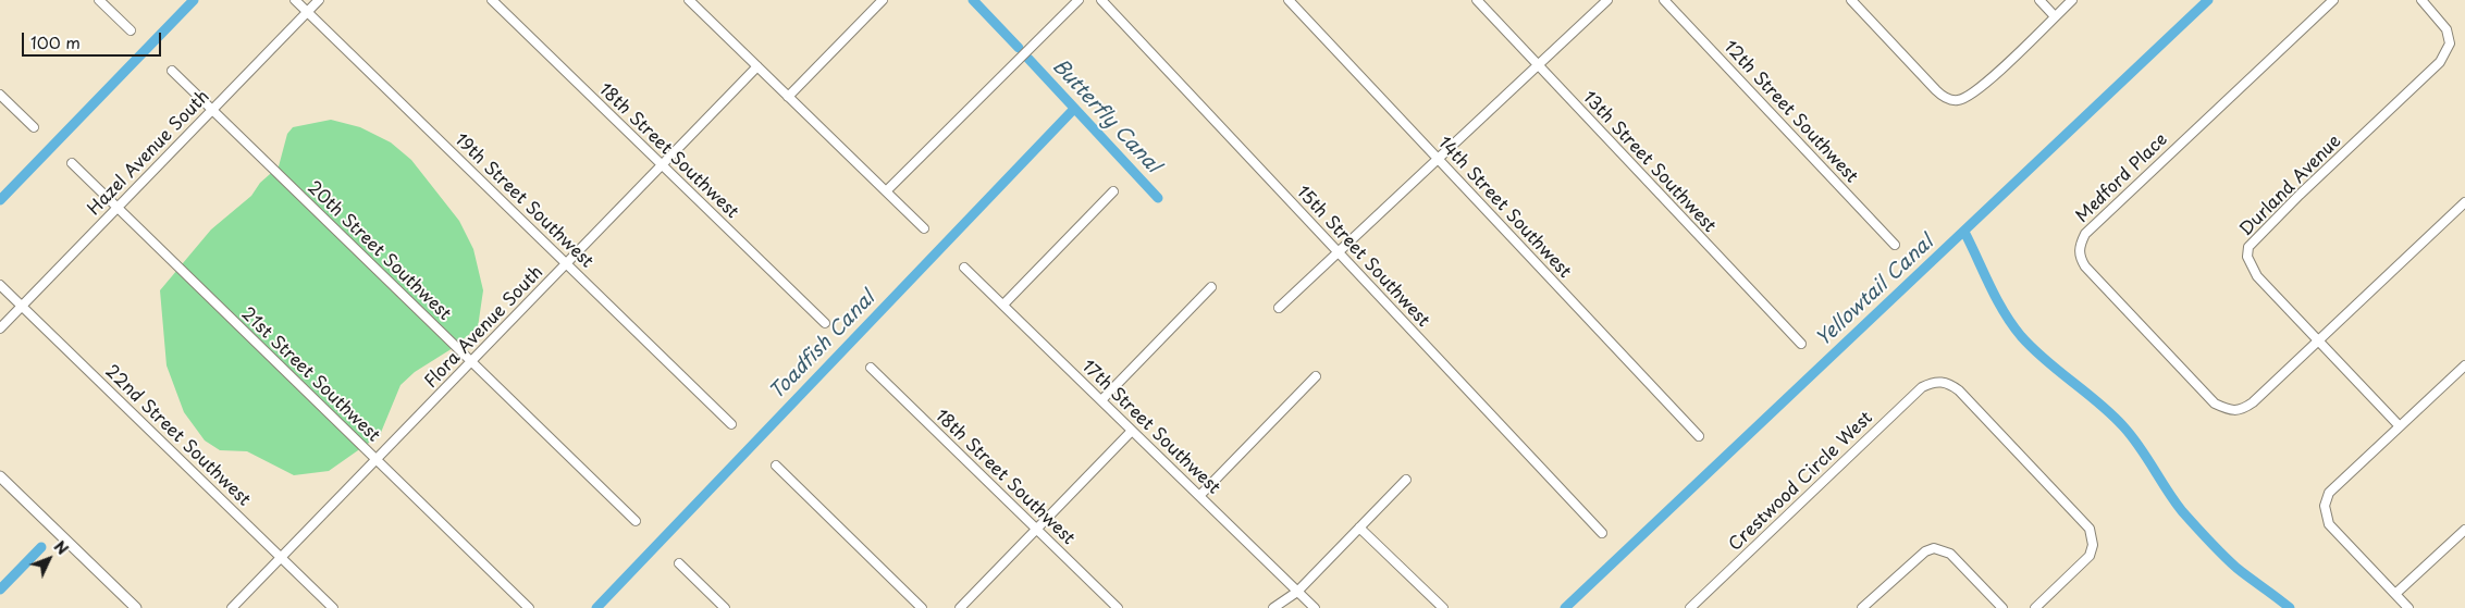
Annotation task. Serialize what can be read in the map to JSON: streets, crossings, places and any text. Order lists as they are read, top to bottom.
{
  "streets": {
    "street": [
      "12th Street Southwest",
      "18th Street Southwest",
      "Hazel Avenue South",
      "13th Street Southwest",
      "Medford Place",
      "Durland Avenue",
      "19th Street Southwest",
      "14th Street Southwest",
      "20th Street Southwest",
      "15th Street Southwest",
      "Flora Avenue South",
      "21st Street Southwest",
      "17th Street Southwest",
      "22nd Street Southwest",
      "Crestwood Circle West"
    ]
  },
  "crossings": [
    ["18th Street Southwest", "Flora Avenue South"],
    ["Hazel Avenue South", "19th Street Southwest"],
    ["Hazel Avenue South", "20th Street Southwest"],
    ["Hazel Avenue South", "21st Street Southwest"],
    ["Hazel Avenue South", "22nd Street Southwest"],
    ["Medford Place", "Durland Avenue"],
    ["19th Street Southwest", "Flora Avenue South"],
    ["20th Street Southwest", "Flora Avenue South"],
    ["Flora Avenue South", "21st Street Southwest"],
    ["Flora Avenue South", "22nd Street Southwest"]
  ],
  "water": ["Butterfly Canal", "Yellowtail Canal", "Toadfish Canal"],
  "scale_bar": "100 m",
  "north": "top right"
}
